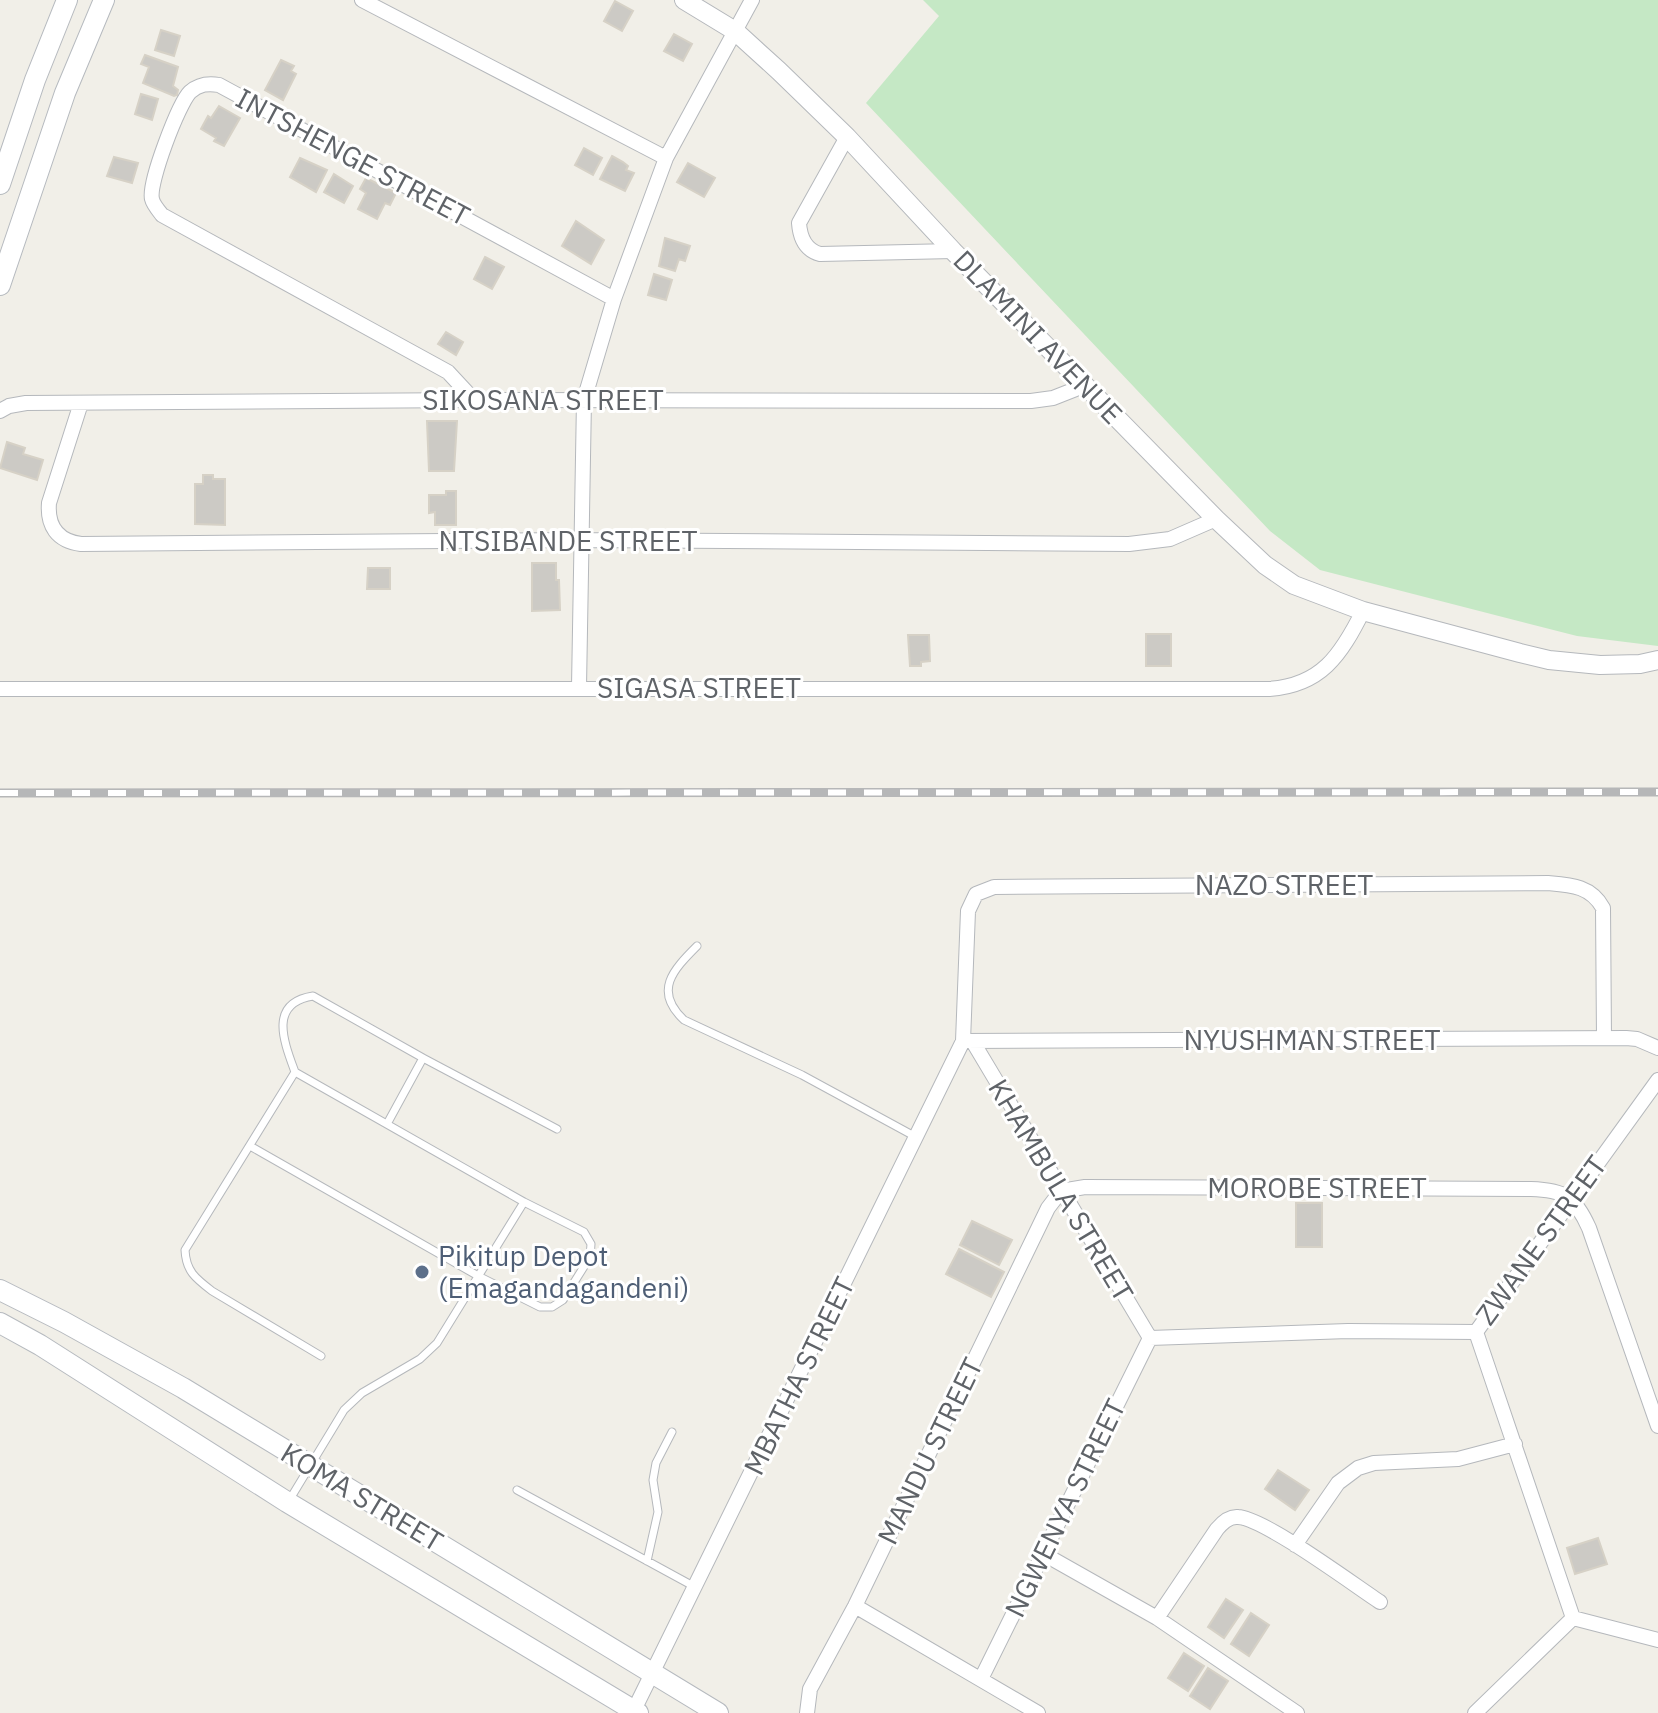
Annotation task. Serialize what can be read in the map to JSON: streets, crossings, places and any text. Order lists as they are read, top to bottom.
{
  "streets": {
    "main road": ["KOMA STREET"],
    "street": [
      "INTSHENGE STREET",
      "DLAMINI AVENUE",
      "SIKOSANA STREET",
      "NTSIBANDE STREET",
      "SIGASA STREET",
      "NAZO STREET",
      "NYUSHMAN STREET",
      "MOROBE STREET",
      "KHAMBULA STREET",
      "ZWANE STREET",
      "MBATHA STREET",
      "MANDU STREET",
      "NGWENYA STREET"
    ]
  },
  "crossings": [
    ["INTSHENGE STREET", "SIKOSANA STREET"],
    ["DLAMINI AVENUE", "SIKOSANA STREET"],
    ["DLAMINI AVENUE", "NTSIBANDE STREET"],
    ["DLAMINI AVENUE", "SIGASA STREET"],
    ["SIKOSANA STREET", "NTSIBANDE STREET"],
    ["NAZO STREET", "NYUSHMAN STREET"],
    ["NAZO STREET", "KHAMBULA STREET"],
    ["NAZO STREET", "MBATHA STREET"],
    ["NYUSHMAN STREET", "KHAMBULA STREET"],
    ["NYUSHMAN STREET", "MBATHA STREET"],
    ["MOROBE STREET", "KHAMBULA STREET"],
    ["MOROBE STREET", "ZWANE STREET"],
    ["MOROBE STREET", "MANDU STREET"],
    ["KHAMBULA STREET", "ZWANE STREET"],
    ["KHAMBULA STREET", "MBATHA STREET"],
    ["KHAMBULA STREET", "MANDU STREET"],
    ["KHAMBULA STREET", "NGWENYA STREET"],
    ["ZWANE STREET", "NGWENYA STREET"],
    ["MBATHA STREET", "KOMA STREET"]
  ],
  "places": ["Pikitup Depot (Emagandagandeni)"]
}
